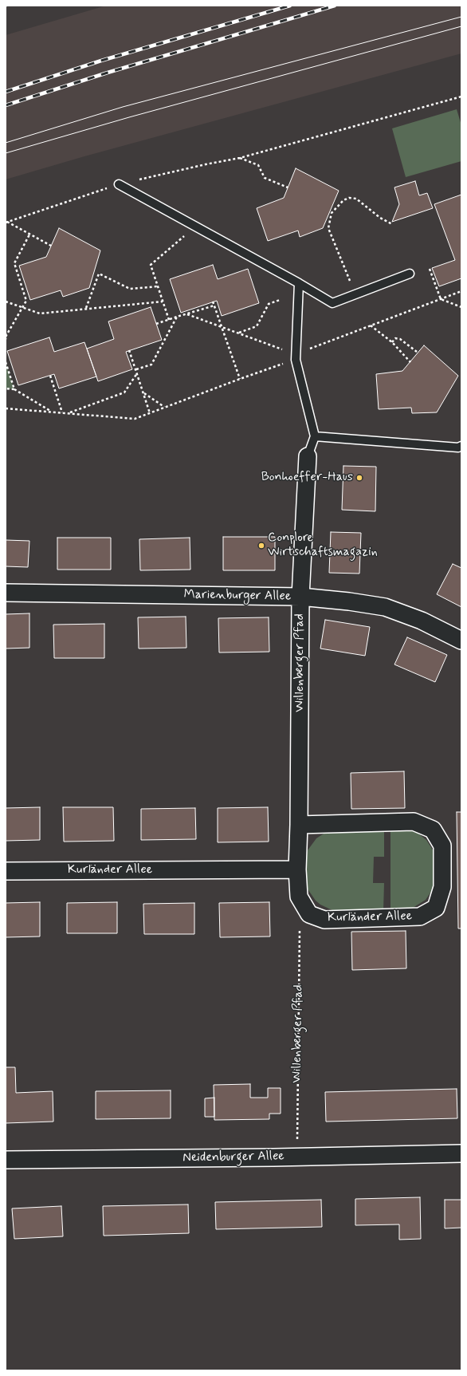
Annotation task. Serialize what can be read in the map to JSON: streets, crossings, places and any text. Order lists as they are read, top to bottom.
{
  "streets": {
    "street": [
      "Marienburger Allee",
      "Willenberger Pfad",
      "Kurländer Allee",
      "Neidenburger Allee"
    ]
  },
  "crossings": [
    ["Marienburger Allee", "Willenberger Pfad"],
    ["Willenberger Pfad", "Kurländer Allee"],
    ["Willenberger Pfad", "Neidenburger Allee"]
  ],
  "places": ["Bonhoeffer-Haus", "Conplore Wirtschaftsmagazin"]
}
